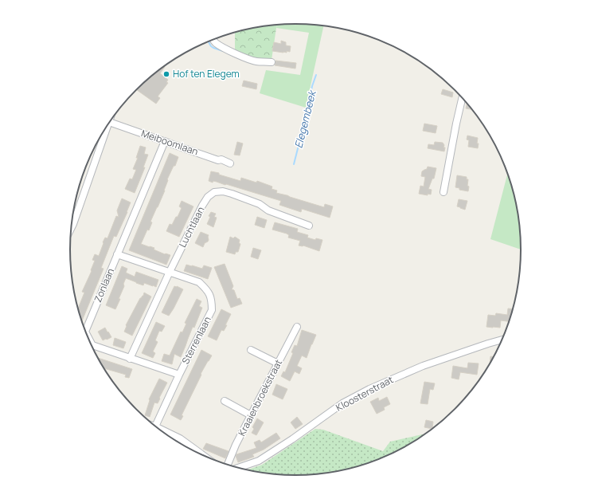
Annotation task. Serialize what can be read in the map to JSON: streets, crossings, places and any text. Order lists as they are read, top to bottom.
{
  "streets": {
    "street": [
      "Meiboomlaan",
      "Luchtlaan",
      "Zonlaan",
      "Sterrenlaan",
      "Kloosterstraat",
      "Kraaienbroekstraat"
    ]
  },
  "crossings": [
    ["Meiboomlaan", "Zonlaan"],
    ["Luchtlaan", "Zonlaan"],
    ["Luchtlaan", "Sterrenlaan"],
    ["Zonlaan", "Sterrenlaan"]
  ],
  "water": ["Elegembeek"],
  "places": ["Hof ten Elegem"]
}
